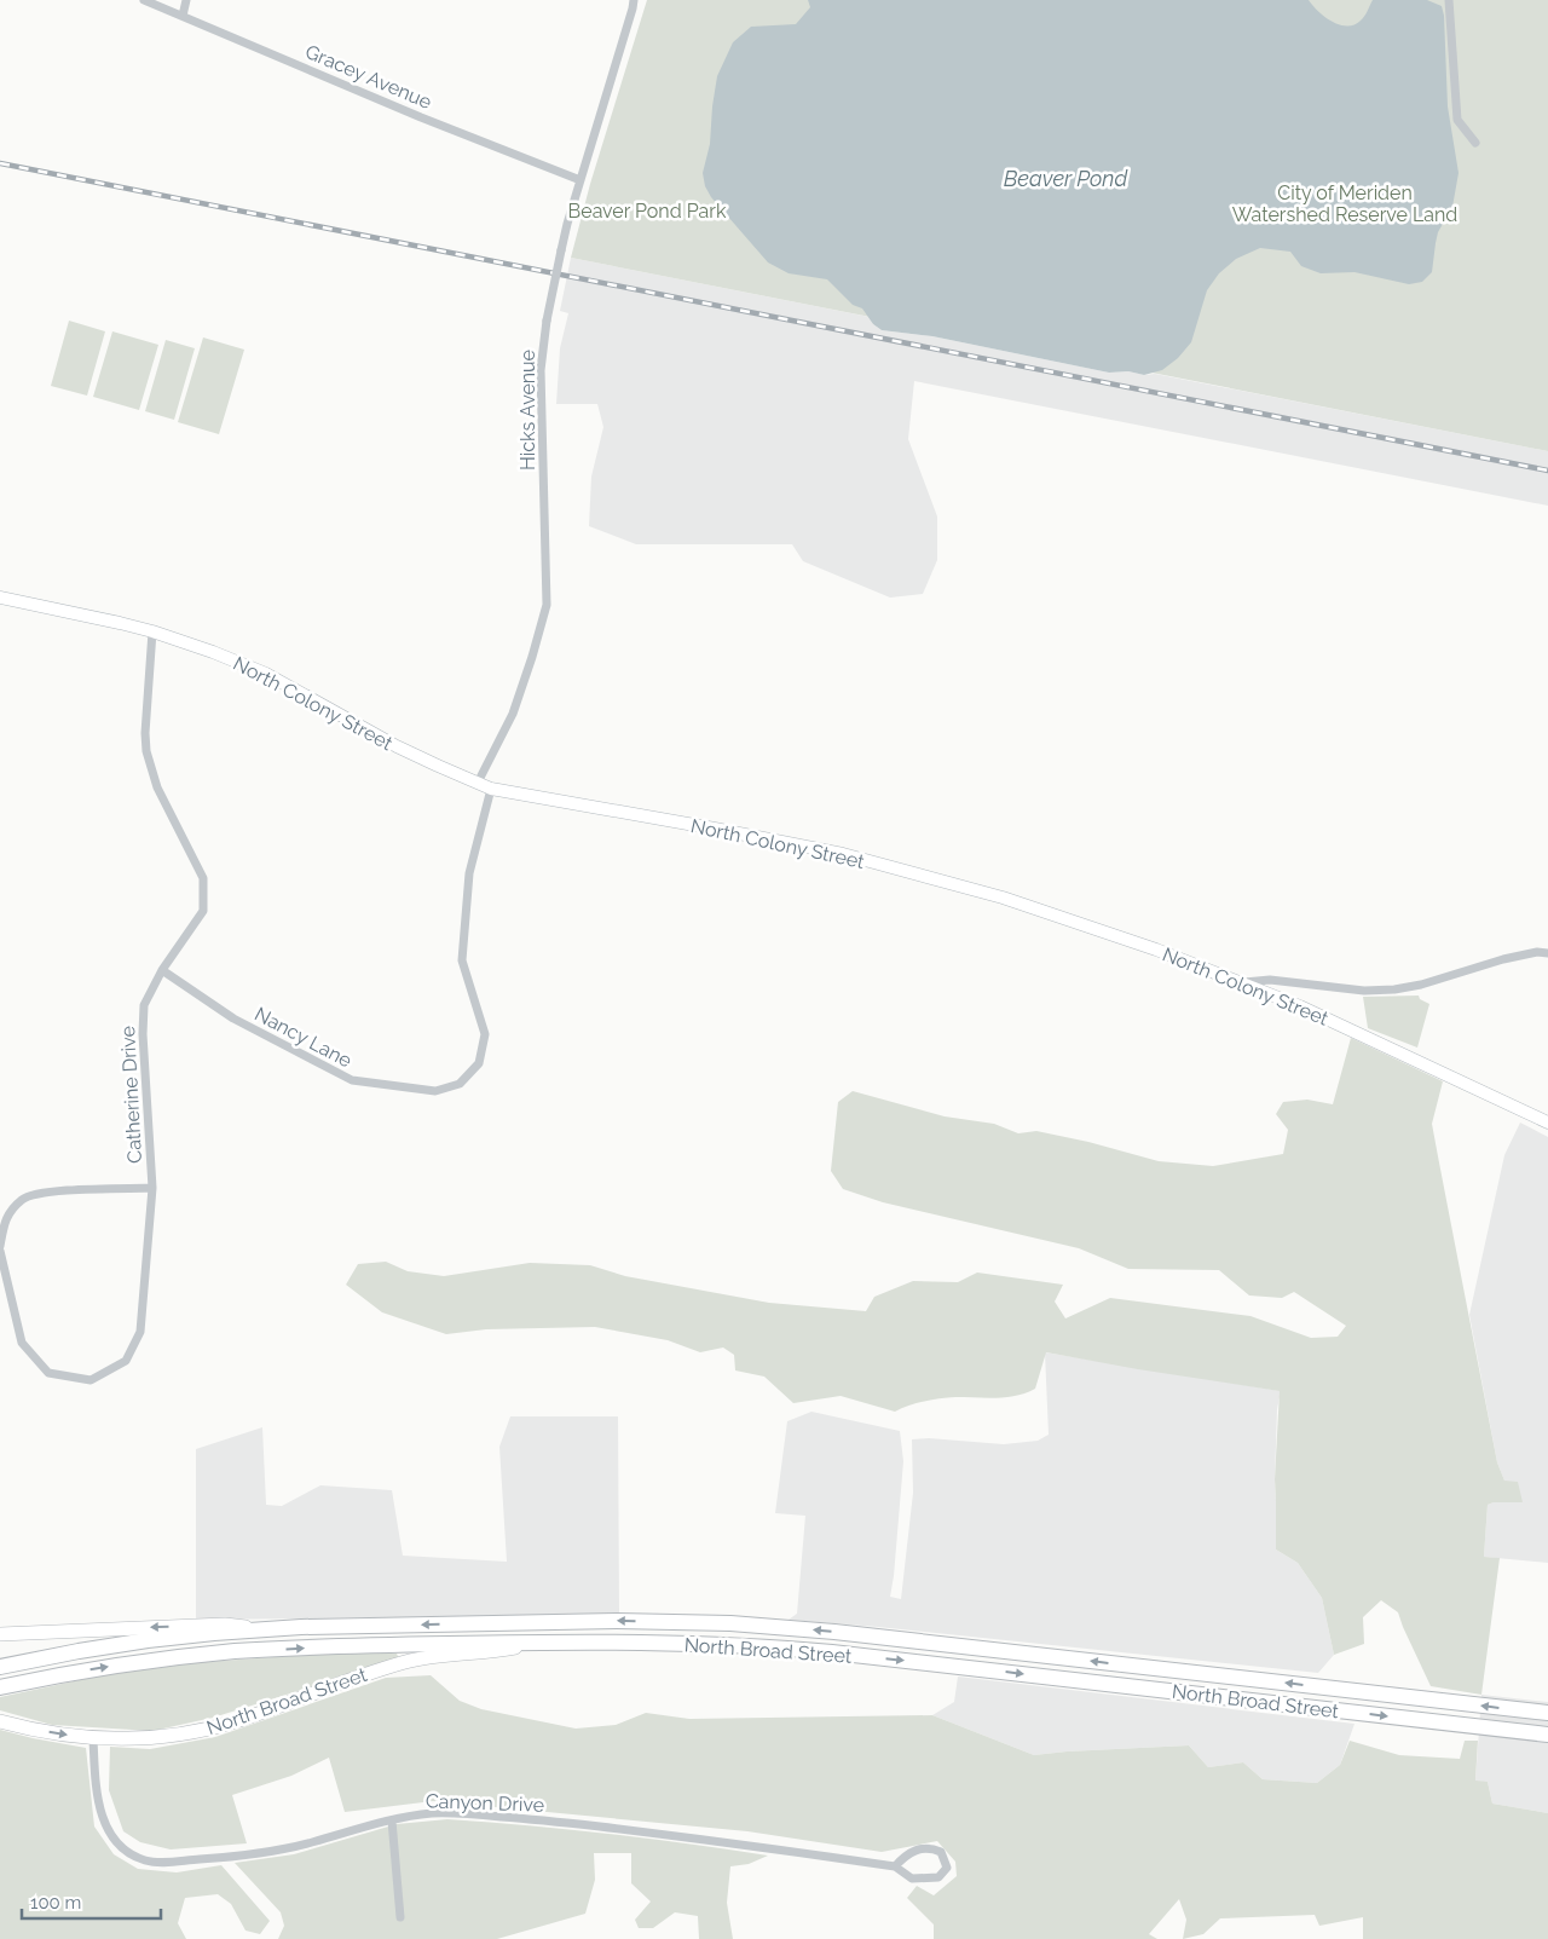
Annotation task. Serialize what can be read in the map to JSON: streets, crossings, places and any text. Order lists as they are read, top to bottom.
{
  "streets": {
    "highway": ["North Broad Street"],
    "main road": ["North Colony Street"],
    "street": [
      "Gracey Avenue",
      "Hicks Avenue",
      "Nancy Lane",
      "Catherine Drive",
      "Canyon Drive"
    ]
  },
  "crossings": [
    ["Gracey Avenue", "Hicks Avenue"],
    ["Hicks Avenue", "North Colony Street"],
    ["North Colony Street", "Nancy Lane"],
    ["North Colony Street", "Catherine Drive"],
    ["Nancy Lane", "Catherine Drive"],
    ["North Broad Street", "Canyon Drive"]
  ],
  "water": ["Beaver Pond"],
  "parks": ["City of Meriden Watershed Reserve Land", "Beaver Pond Park"],
  "scale_bar": "100 m"
}
